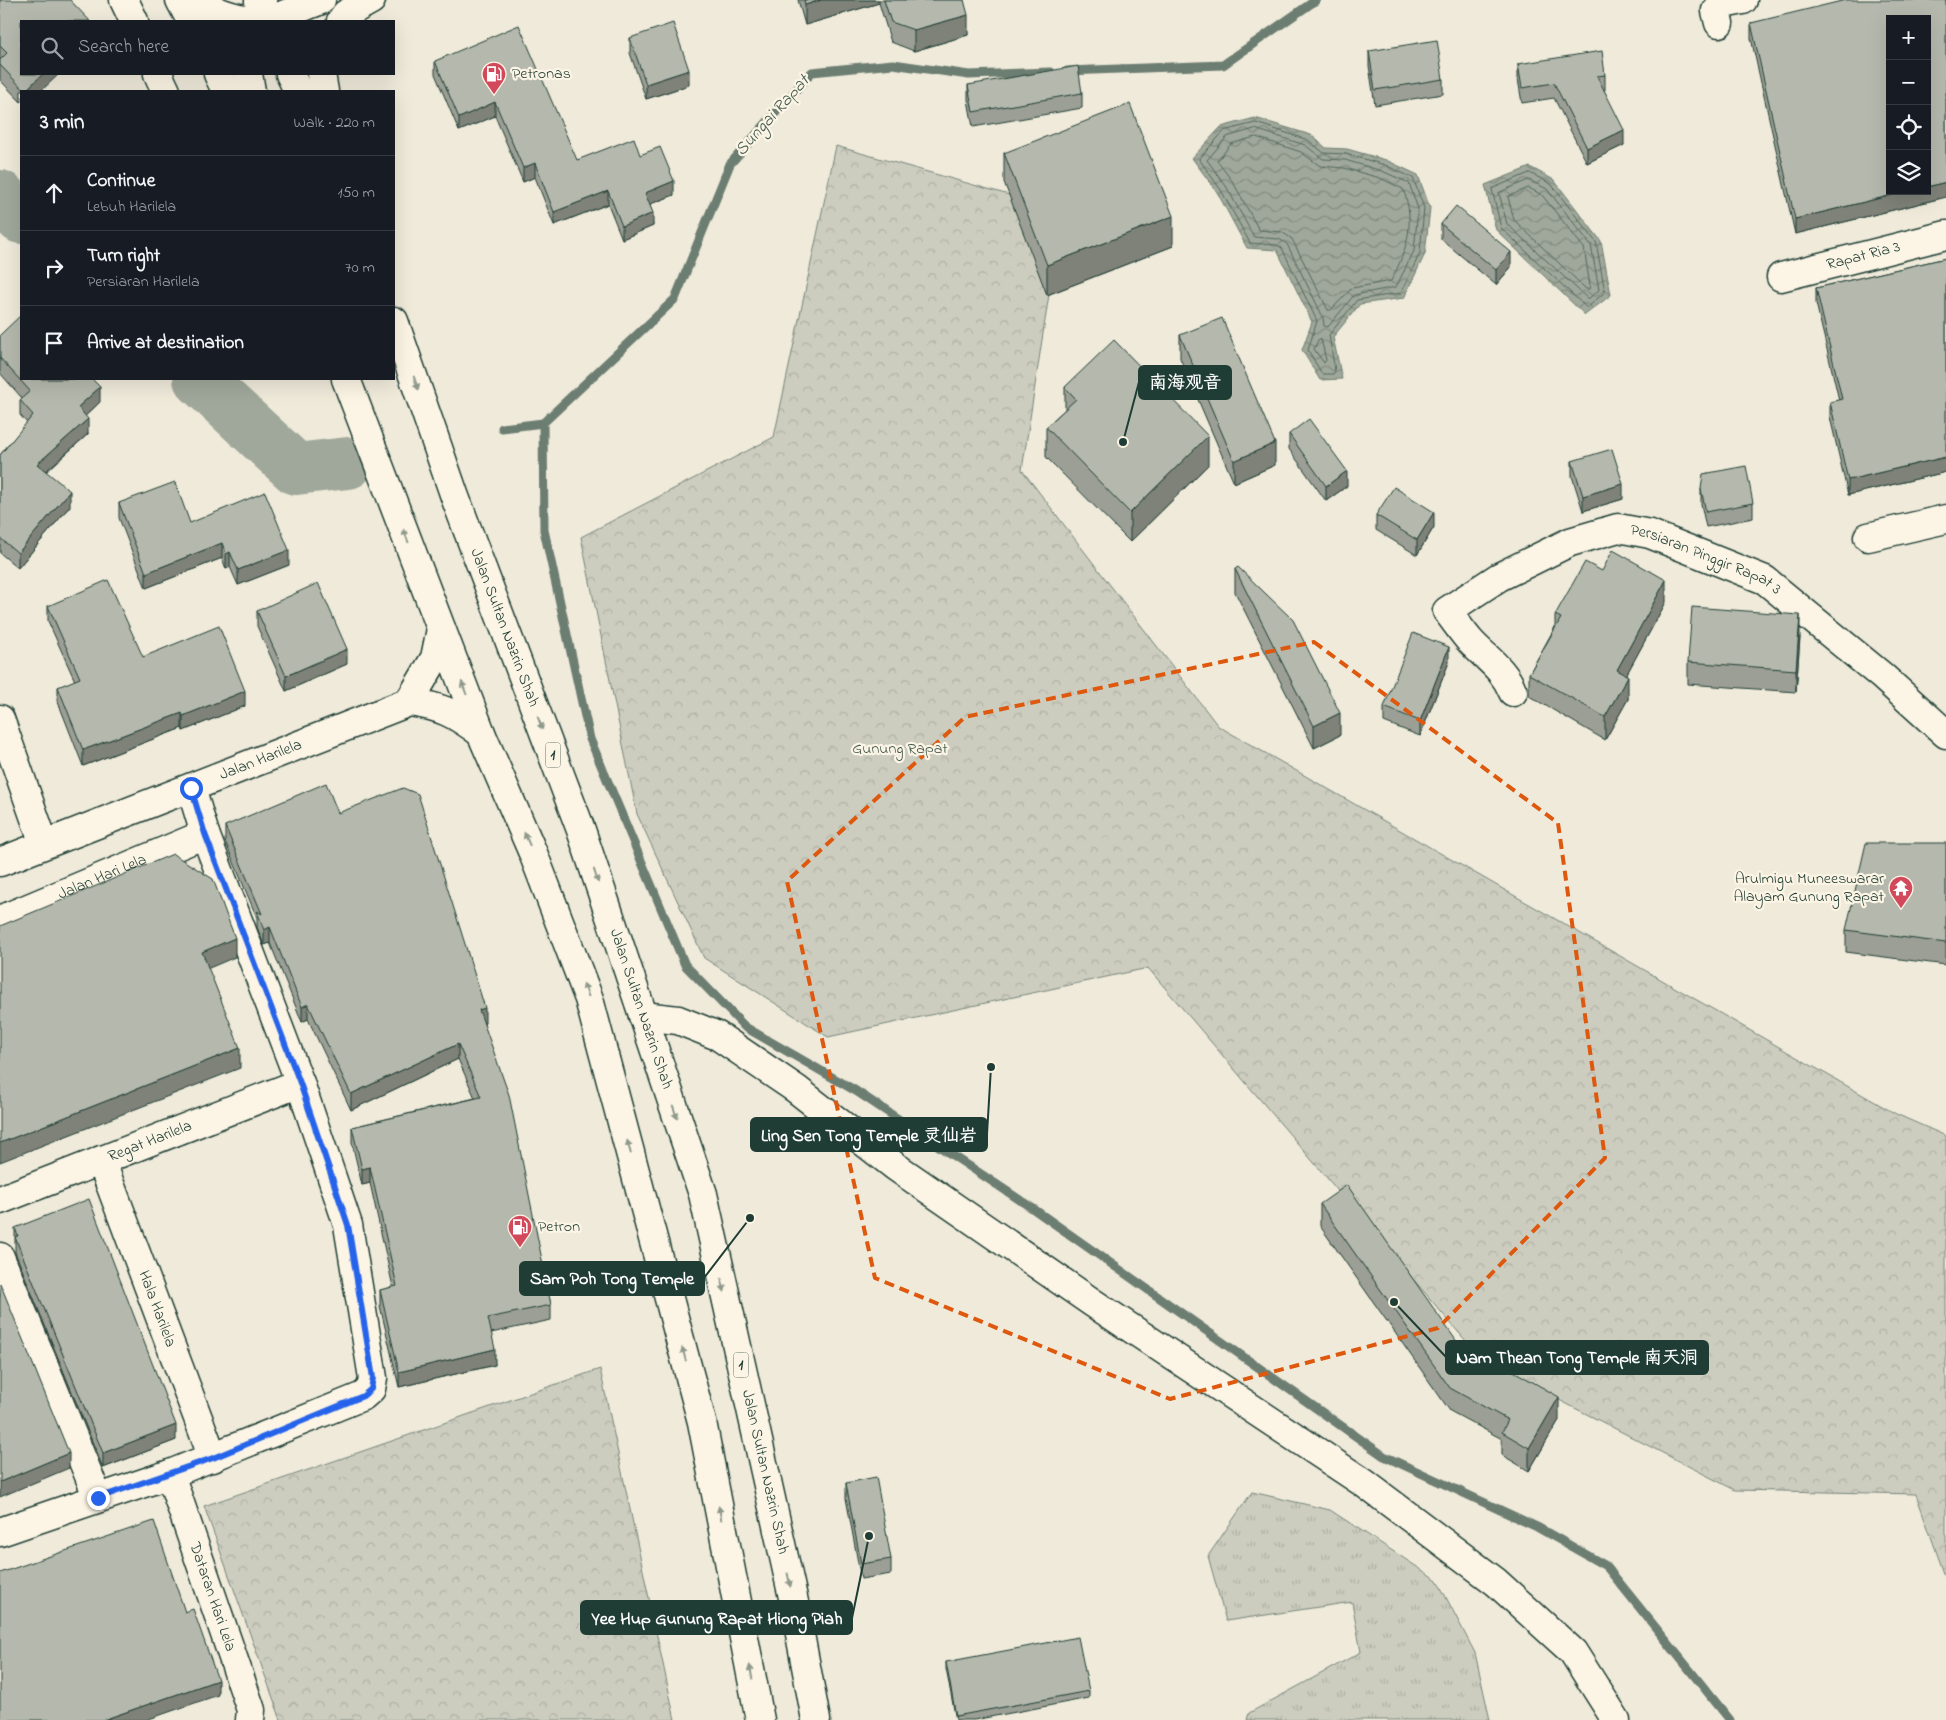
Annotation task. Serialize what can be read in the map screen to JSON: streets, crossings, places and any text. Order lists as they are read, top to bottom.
{
  "streets": {
    "main road": [
      "Rapat Ria 3",
      "Persiaran Pinggir Rapat 3",
      "Jalan Sultan Nazrin Shah",
      "1",
      "Jalan Harilela",
      "Jalan Hari Lela",
      "Regat Harilela",
      "Hala Harilela",
      "Dataran Hari Lela"
    ]
  },
  "crossings": [
    ["Regat Harilela", "Hala Harilela"]
  ],
  "water": ["Sungai Rapat"],
  "parks": ["Gunung Rapat"],
  "places": {
    "fuel station": ["Petronas", "Petron"],
    "other": [
      "南海观音",
      "Ling Sen Tong Temple 灵仙岩",
      "Sam Poh Tong Temple",
      "Nam Thean Tong Temple 南天洞",
      "Yee Hup Gunung Rapat Hiong Piah"
    ],
    "temple": ["Arulmigu Muneeswarar Alayam Gunung Rapat"]
  },
  "page": {
    "map_buttons": ["+", "−"],
    "search": "Search here",
    "heading": ["3 min", "Walk · 220 m"],
    "list": [
      ["Continue", "Lebuh Harilela", "150 m"],
      ["Turn right", "Persiaran Harilela", "70 m"],
      "Arrive at destination"
    ]
  }
}
